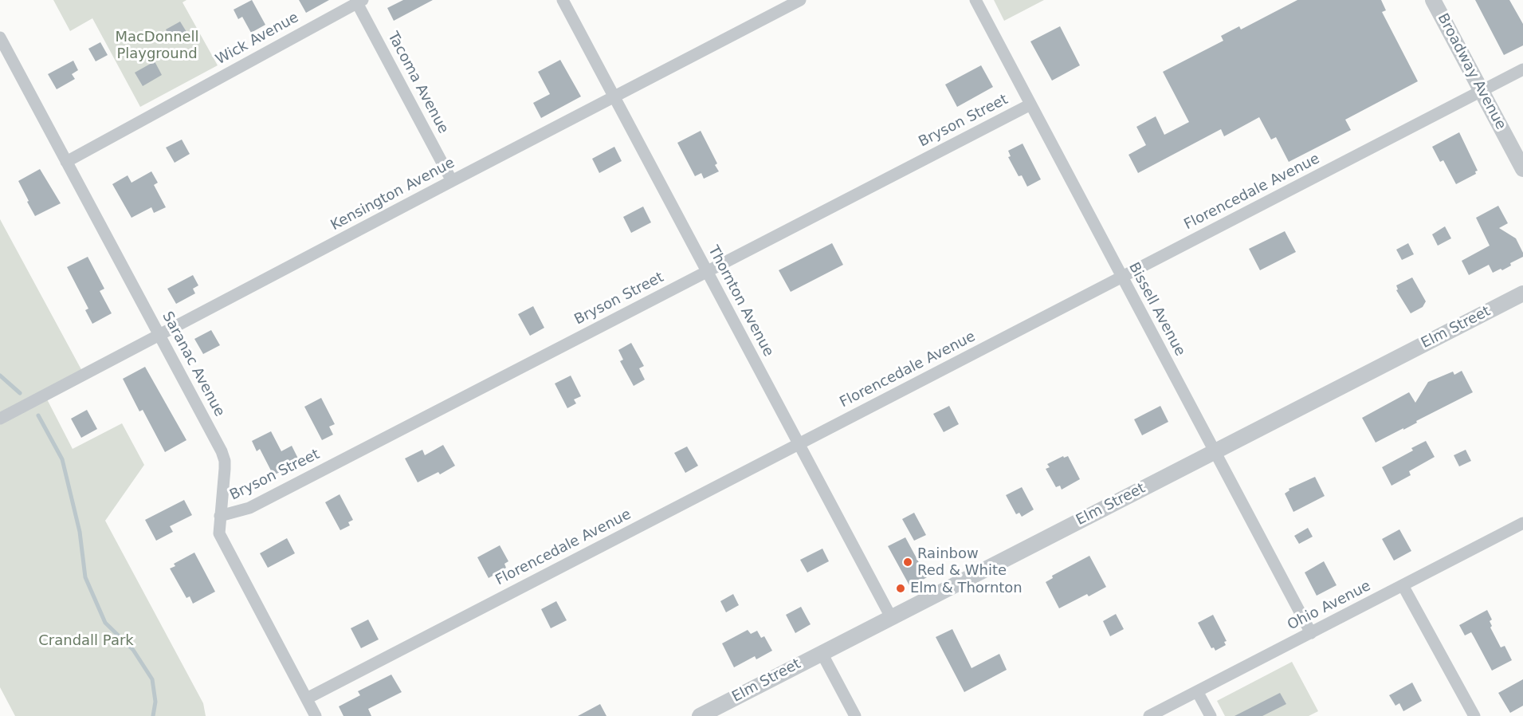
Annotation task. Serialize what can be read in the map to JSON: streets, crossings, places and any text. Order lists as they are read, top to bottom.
{
  "streets": {
    "street": [
      "Wick Avenue",
      "Broadway Avenue",
      "Tacoma Avenue",
      "Bryson Street",
      "Florencedale Avenue",
      "Kensington Avenue",
      "Thornton Avenue",
      "Bissell Avenue",
      "Elm Street",
      "Saranac Avenue",
      "Ohio Avenue"
    ]
  },
  "crossings": [
    ["Wick Avenue", "Tacoma Avenue"],
    ["Wick Avenue", "Saranac Avenue"],
    ["Broadway Avenue", "Florencedale Avenue"],
    ["Tacoma Avenue", "Kensington Avenue"],
    ["Bryson Street", "Thornton Avenue"],
    ["Bryson Street", "Bissell Avenue"],
    ["Bryson Street", "Saranac Avenue"],
    ["Florencedale Avenue", "Thornton Avenue"],
    ["Florencedale Avenue", "Bissell Avenue"],
    ["Florencedale Avenue", "Saranac Avenue"],
    ["Kensington Avenue", "Thornton Avenue"],
    ["Kensington Avenue", "Saranac Avenue"],
    ["Thornton Avenue", "Elm Street"],
    ["Bissell Avenue", "Elm Street"],
    ["Bissell Avenue", "Ohio Avenue"]
  ],
  "parks": ["MacDonnell Playground", "Crandall Park"],
  "places": ["Rainbow Red & White", "Elm & Thornton"]
}
